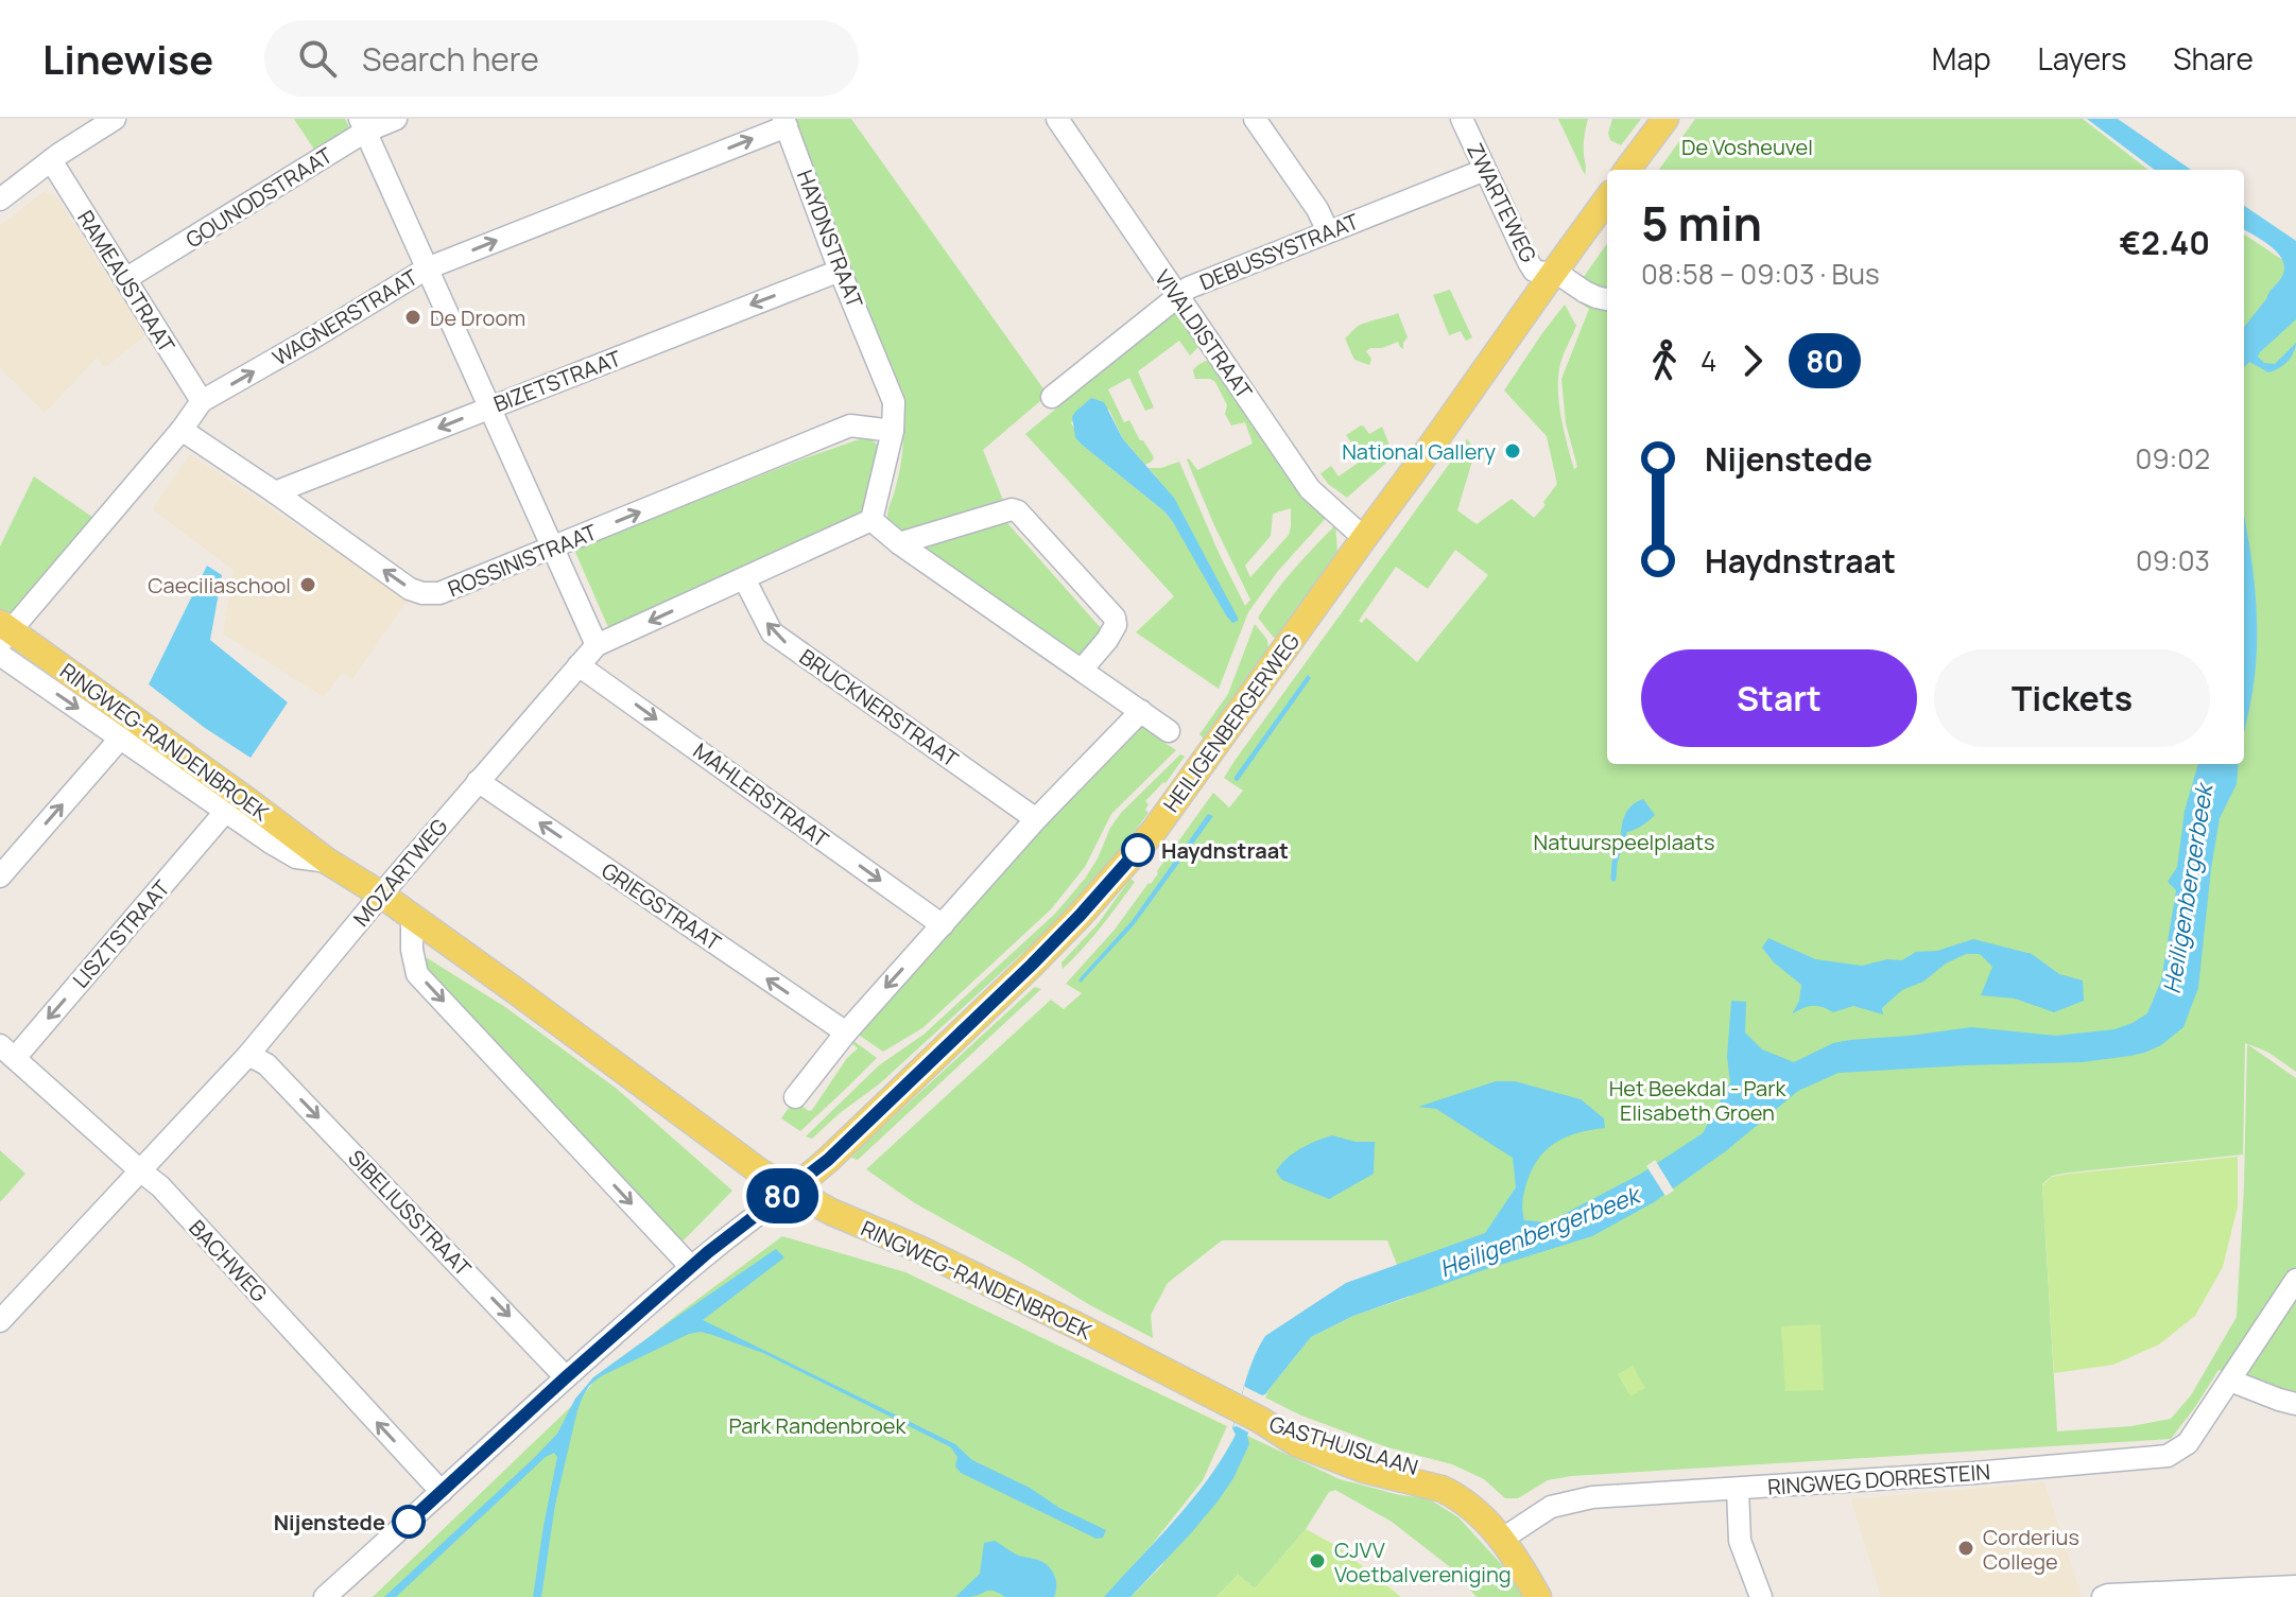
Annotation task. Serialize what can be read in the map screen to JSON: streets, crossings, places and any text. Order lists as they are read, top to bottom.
{
  "streets": {
    "main road": ["HEILIGENBERGERWEG", "RINGWEG-RANDENBROEK", "GASTHUISLAAN"],
    "street": [
      "GOUNODSTRAAT",
      "ZWARTEWEG",
      "HAYDNSTRAAT",
      "DEBUSSYSTRAAT",
      "RAMEAUSTRAAT",
      "WAGNERSTRAAT",
      "VIVALDISTRAAT",
      "BIZETSTRAAT",
      "ROSSINISTRAAT",
      "BRUCKNERSTRAAT",
      "MAHLERSTRAAT",
      "MOZARTWEG",
      "GRIEGSTRAAT",
      "LISZTSTRAAT",
      "SIBELIUSSTRAAT",
      "BACHWEG",
      "RINGWEG DORRESTEIN"
    ]
  },
  "crossings": [
    ["GOUNODSTRAAT", "RAMEAUSTRAAT"],
    ["ZWARTEWEG", "DEBUSSYSTRAAT"],
    ["ZWARTEWEG", "HEILIGENBERGERWEG"],
    ["HAYDNSTRAAT", "WAGNERSTRAAT"],
    ["HAYDNSTRAAT", "BIZETSTRAAT"],
    ["HAYDNSTRAAT", "ROSSINISTRAAT"],
    ["HAYDNSTRAAT", "MOZARTWEG"],
    ["DEBUSSYSTRAAT", "VIVALDISTRAAT"],
    ["RAMEAUSTRAAT", "WAGNERSTRAAT"],
    ["WAGNERSTRAAT", "ROSSINISTRAAT"],
    ["WAGNERSTRAAT", "RINGWEG-RANDENBROEK"],
    ["VIVALDISTRAAT", "HEILIGENBERGERWEG"],
    ["BIZETSTRAAT", "ROSSINISTRAAT"],
    ["BRUCKNERSTRAAT", "MOZARTWEG"],
    ["HEILIGENBERGERWEG", "RINGWEG-RANDENBROEK"],
    ["HEILIGENBERGERWEG", "SIBELIUSSTRAAT"],
    ["HEILIGENBERGERWEG", "BACHWEG"],
    ["RINGWEG-RANDENBROEK", "MOZARTWEG"],
    ["RINGWEG-RANDENBROEK", "LISZTSTRAAT"],
    ["RINGWEG-RANDENBROEK", "GASTHUISLAAN"],
    ["MAHLERSTRAAT", "MOZARTWEG"],
    ["MOZARTWEG", "GRIEGSTRAAT"],
    ["MOZARTWEG", "SIBELIUSSTRAAT"],
    ["MOZARTWEG", "BACHWEG"],
    ["LISZTSTRAAT", "BACHWEG"],
    ["GASTHUISLAAN", "RINGWEG DORRESTEIN"]
  ],
  "one_way": [
    "WAGNERSTRAAT",
    "BIZETSTRAAT",
    "MAHLERSTRAAT",
    "GRIEGSTRAAT",
    "BACHWEG"
  ],
  "water": ["Heiligenbergerbeek"],
  "parks": [
    "De Vosheuvel",
    "Natuurspeelplaats",
    "Het Beekdal - Park Elisabeth Groen",
    "Park Randenbroek"
  ],
  "places": [
    "De Droom",
    "National Gallery",
    "Caeciliaschool",
    "Haydnstraat",
    "Nijenstede",
    "Corderius College",
    "CJVV Voetbalvereniging"
  ],
  "lines": ["bus line 80"],
  "page": {
    "header": "Linewise",
    "search": "Search here",
    "nav": ["Map", "Layers", "Share"],
    "on_map": "80",
    "heading": ["5 min", "08:58 – 09:03 · Bus", "€2.40"],
    "legs": ["4", "80"],
    "list": [
      {
        "name": "Nijenstede",
        "value": "09:02"
      },
      {
        "name": "Haydnstraat",
        "value": "09:03"
      }
    ],
    "buttons": ["Start", "Tickets"]
  }
}
